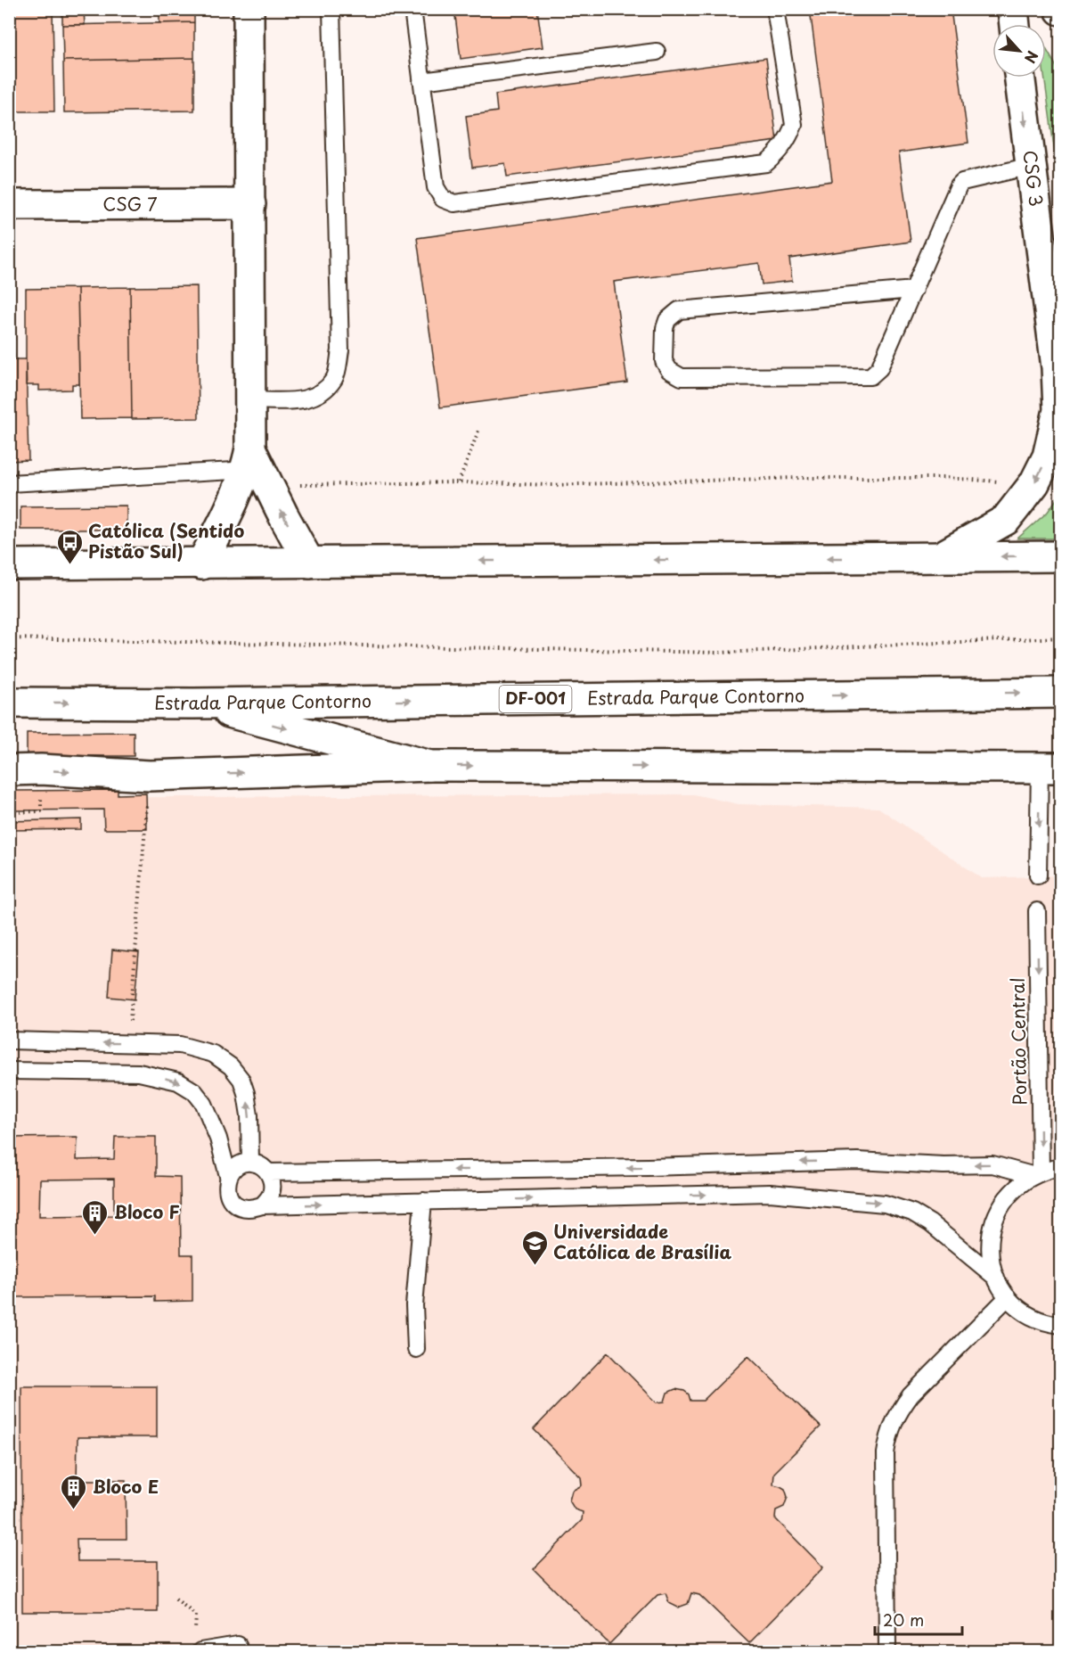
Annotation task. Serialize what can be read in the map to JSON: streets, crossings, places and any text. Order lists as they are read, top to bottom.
{
  "streets": {
    "main road": [
      "CSG 3",
      "CSG 7",
      "Estrada Parque Contorno",
      "DF-001"
    ],
    "lane": ["Portão Central"]
  },
  "one_way": ["CSG 3", "Portão Central"],
  "places": {
    "bus stop": ["Católica (Sentido Pistão Sul)"],
    "building": ["Bloco F", "Bloco E"],
    "school or university": ["Universidade Católica de Brasília"]
  },
  "scale_bar": "20 m",
  "north": "bottom right"
}
